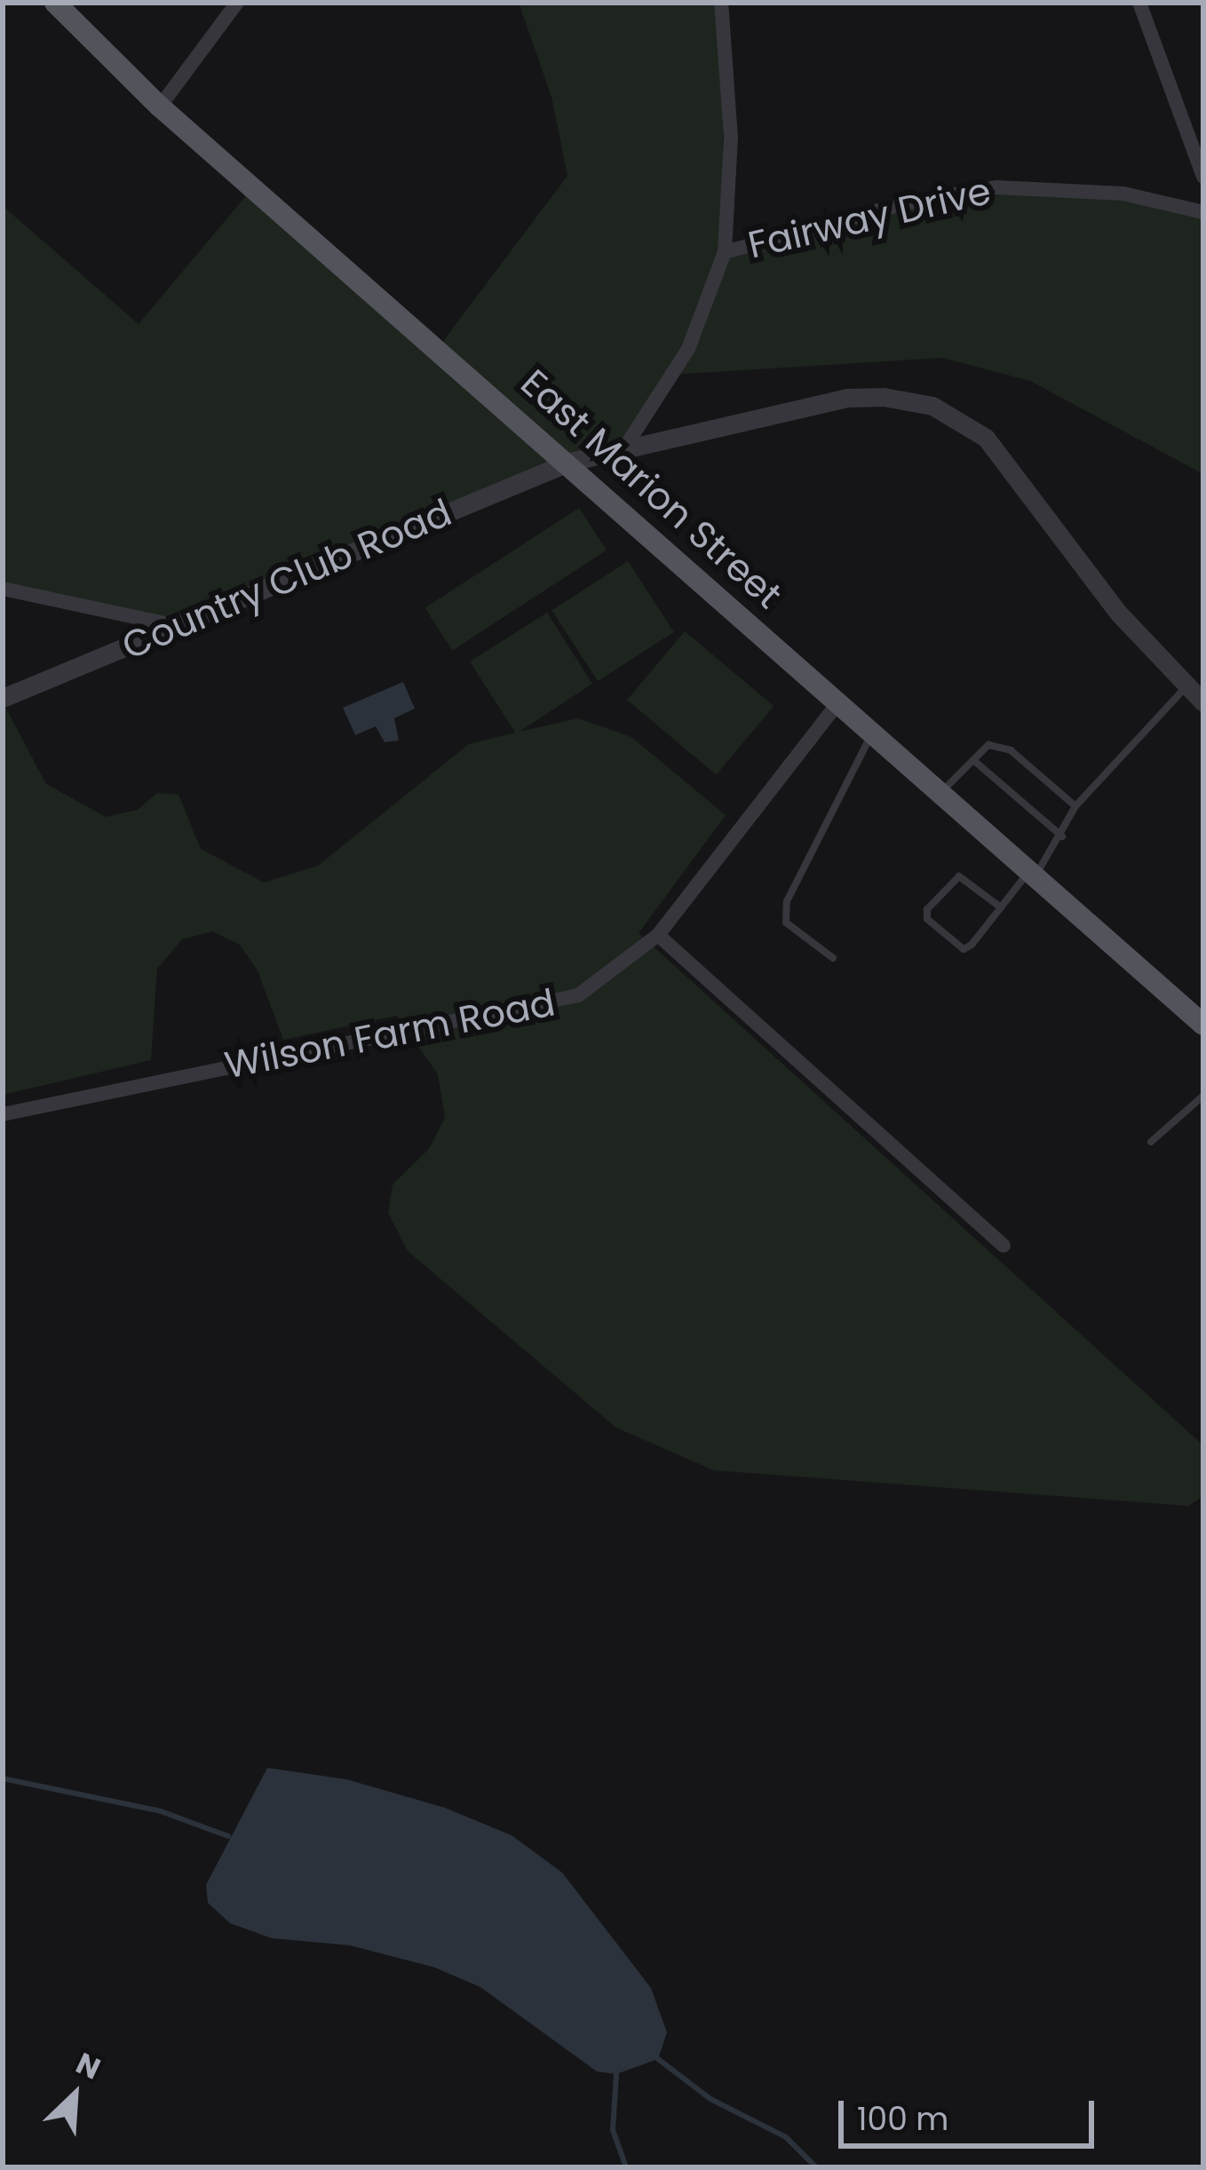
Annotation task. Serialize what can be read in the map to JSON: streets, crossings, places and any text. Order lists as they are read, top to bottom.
{
  "streets": {
    "main road": ["East Marion Street"],
    "street": ["Fairway Drive", "Country Club Road", "Wilson Farm Road"]
  },
  "crossings": [
    ["East Marion Street", "Country Club Road"],
    ["East Marion Street", "Wilson Farm Road"]
  ],
  "scale_bar": "100 m",
  "north": "top right"
}
